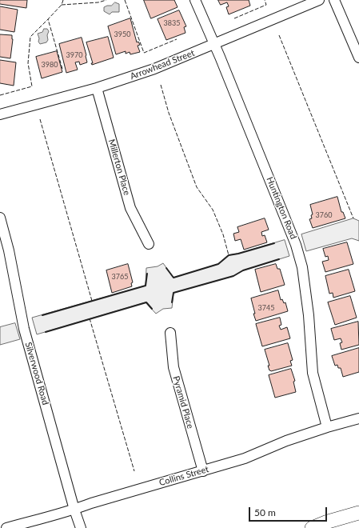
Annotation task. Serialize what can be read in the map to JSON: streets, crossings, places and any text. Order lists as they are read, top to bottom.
{
  "streets": {
    "street": [
      "Arrowhead Street",
      "Millerton Place",
      "Huntington Road",
      "Silverwood Road",
      "Pyramid Place",
      "Collins Street"
    ]
  },
  "crossings": [
    ["Arrowhead Street", "Millerton Place"],
    ["Arrowhead Street", "Huntington Road"],
    ["Huntington Road", "Collins Street"],
    ["Silverwood Road", "Collins Street"],
    ["Pyramid Place", "Collins Street"]
  ],
  "house_numbers": [
    "3835",
    "3950",
    "3970",
    "3980",
    "3760",
    "3765",
    "3745"
  ],
  "scale_bar": "50 m"
}
